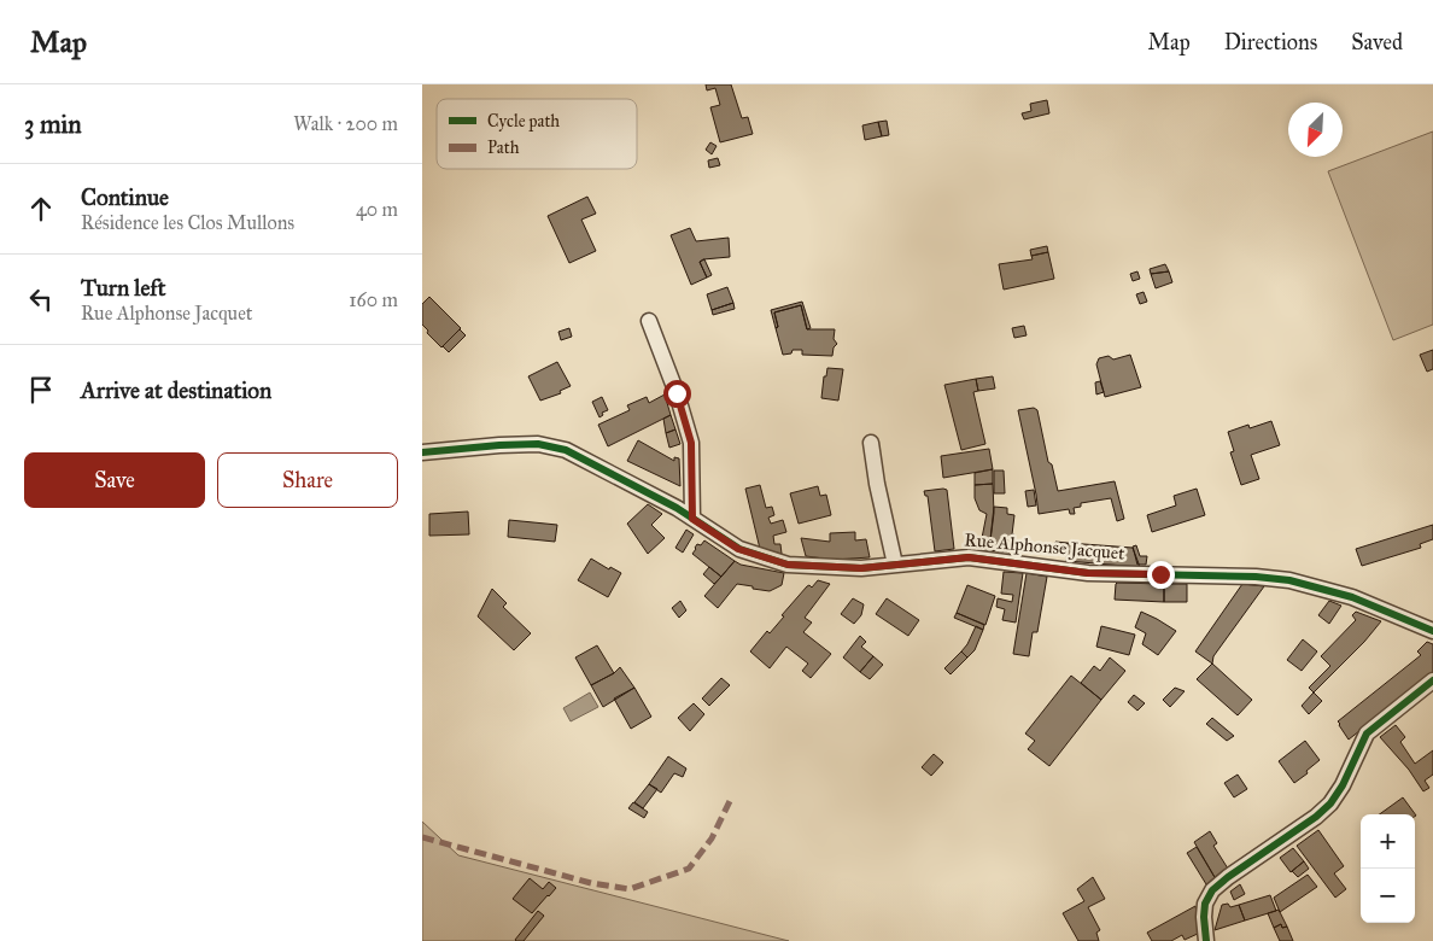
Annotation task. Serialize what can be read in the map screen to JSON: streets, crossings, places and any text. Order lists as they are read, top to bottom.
{
  "streets": {
    "street": ["Rue Alphonse Jacquet"]
  },
  "legend": ["Cycle path", "Path"],
  "north": "bottom left",
  "page": {
    "header": "Map",
    "nav": ["Map", "Directions", "Saved"],
    "heading": ["3 min", "Walk · 200 m"],
    "list": [
      ["Continue", "Résidence les Clos Mullons", "40 m"],
      ["Turn left", "Rue Alphonse Jacquet", "160 m"],
      "Arrive at destination"
    ],
    "buttons": ["Save", "Share"],
    "map_buttons": ["+", "−"]
  }
}
